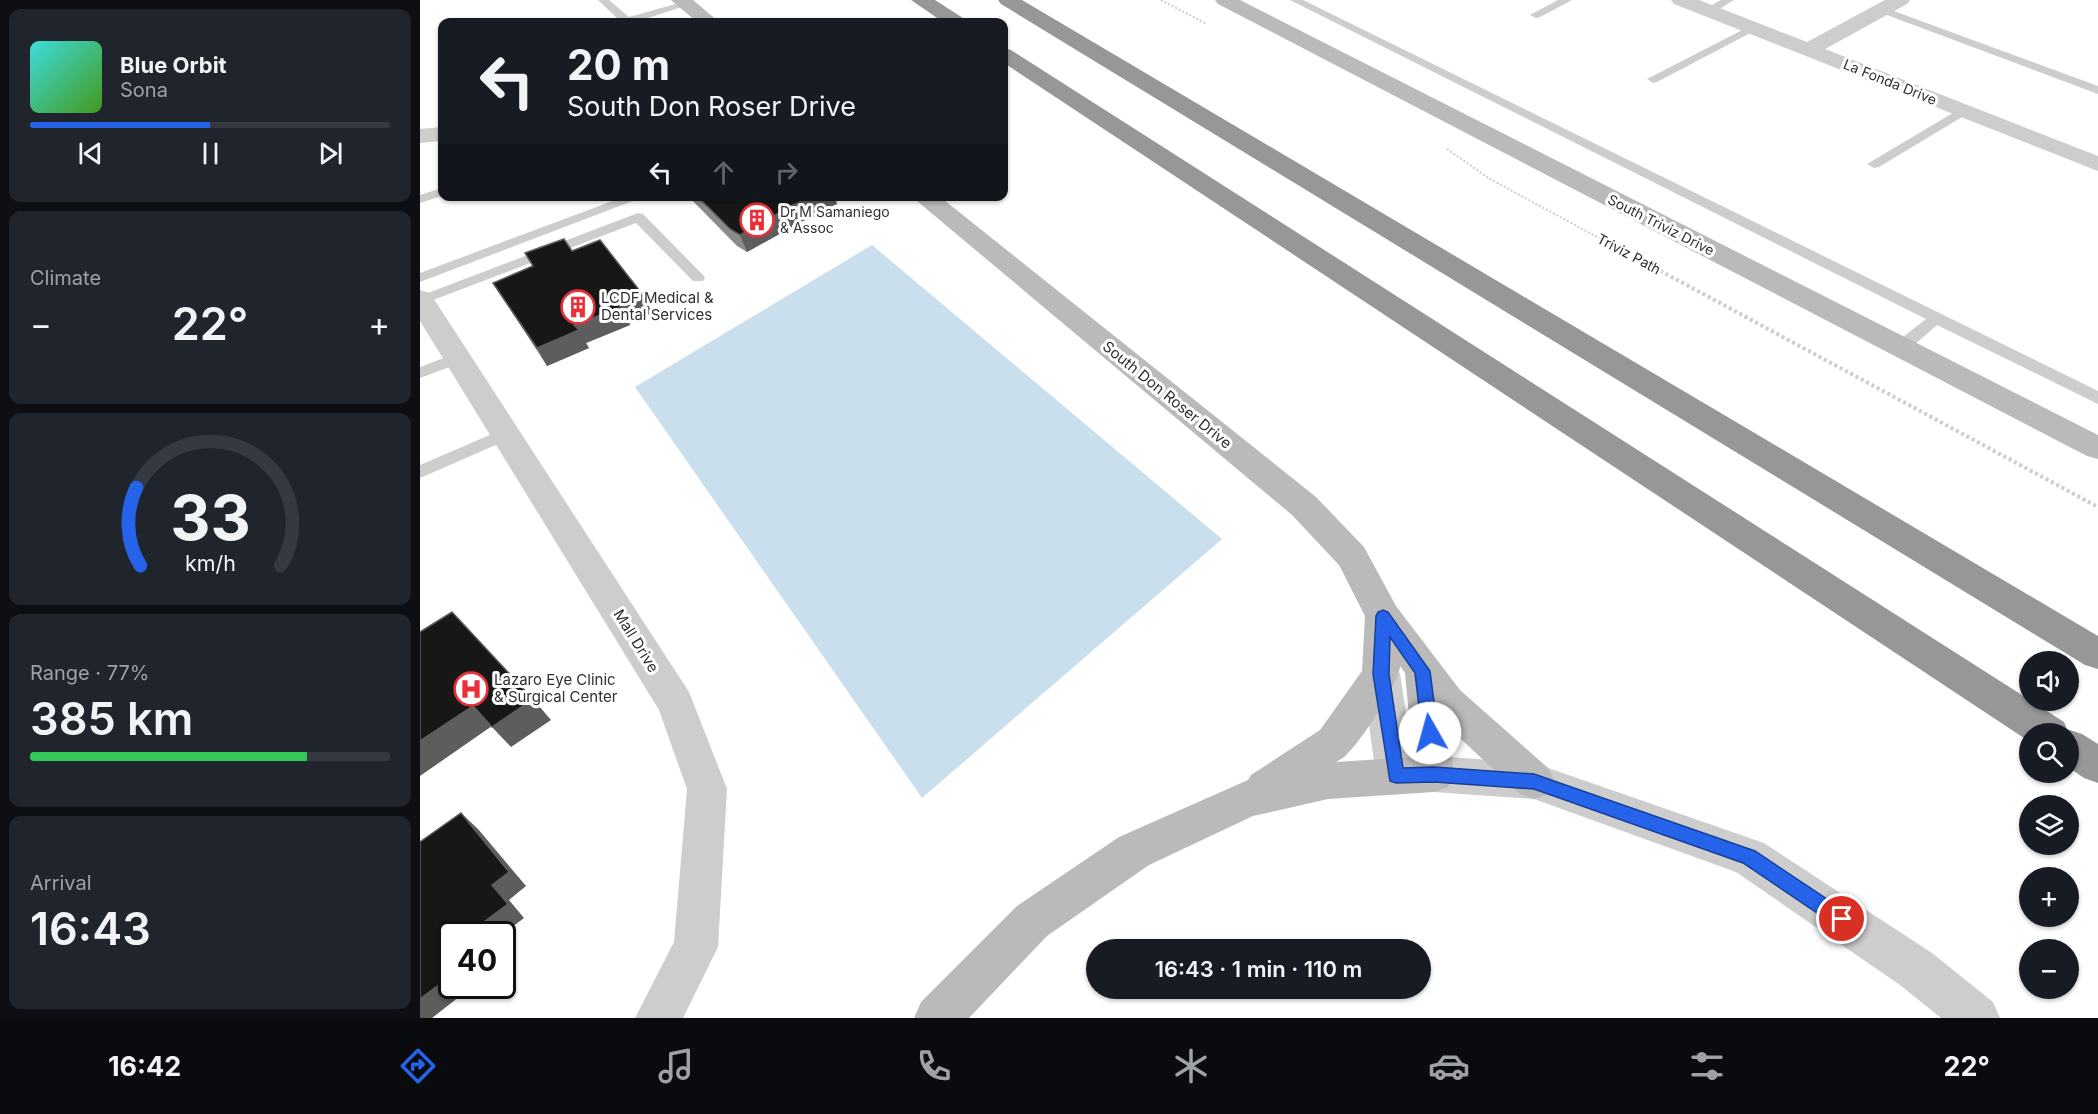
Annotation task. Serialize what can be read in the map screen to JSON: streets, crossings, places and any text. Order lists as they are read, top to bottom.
{
  "streets": {
    "street": [
      "La Fonda Drive",
      "South Triviz Drive",
      "South Don Roser Drive",
      "Mall Drive"
    ],
    "path": ["Triviz Path"]
  },
  "places": {
    "building": ["Dr M Samaniego & Assoc", "LCDF Medical & Dental Services"],
    "hospital": ["Lazaro Eye Clinic & Surgical Center"]
  },
  "page": {
    "turn": ["20 m", "South Don Roser Drive"],
    "song": ["Blue Orbit", "Sona"],
    "tile": [
      "Climate",
      ["Range · 77%", "385 km"],
      ["Arrival", "16:43"]
    ],
    "heat": ["−", "22°", "+"],
    "map_buttons": ["+", "−"],
    "limit": "40",
    "trip": "16:43 · 1 min · 110 m",
    "tabs": ["16:42", "22°"],
    "gauge": ["33", "km/h"]
  }
}
